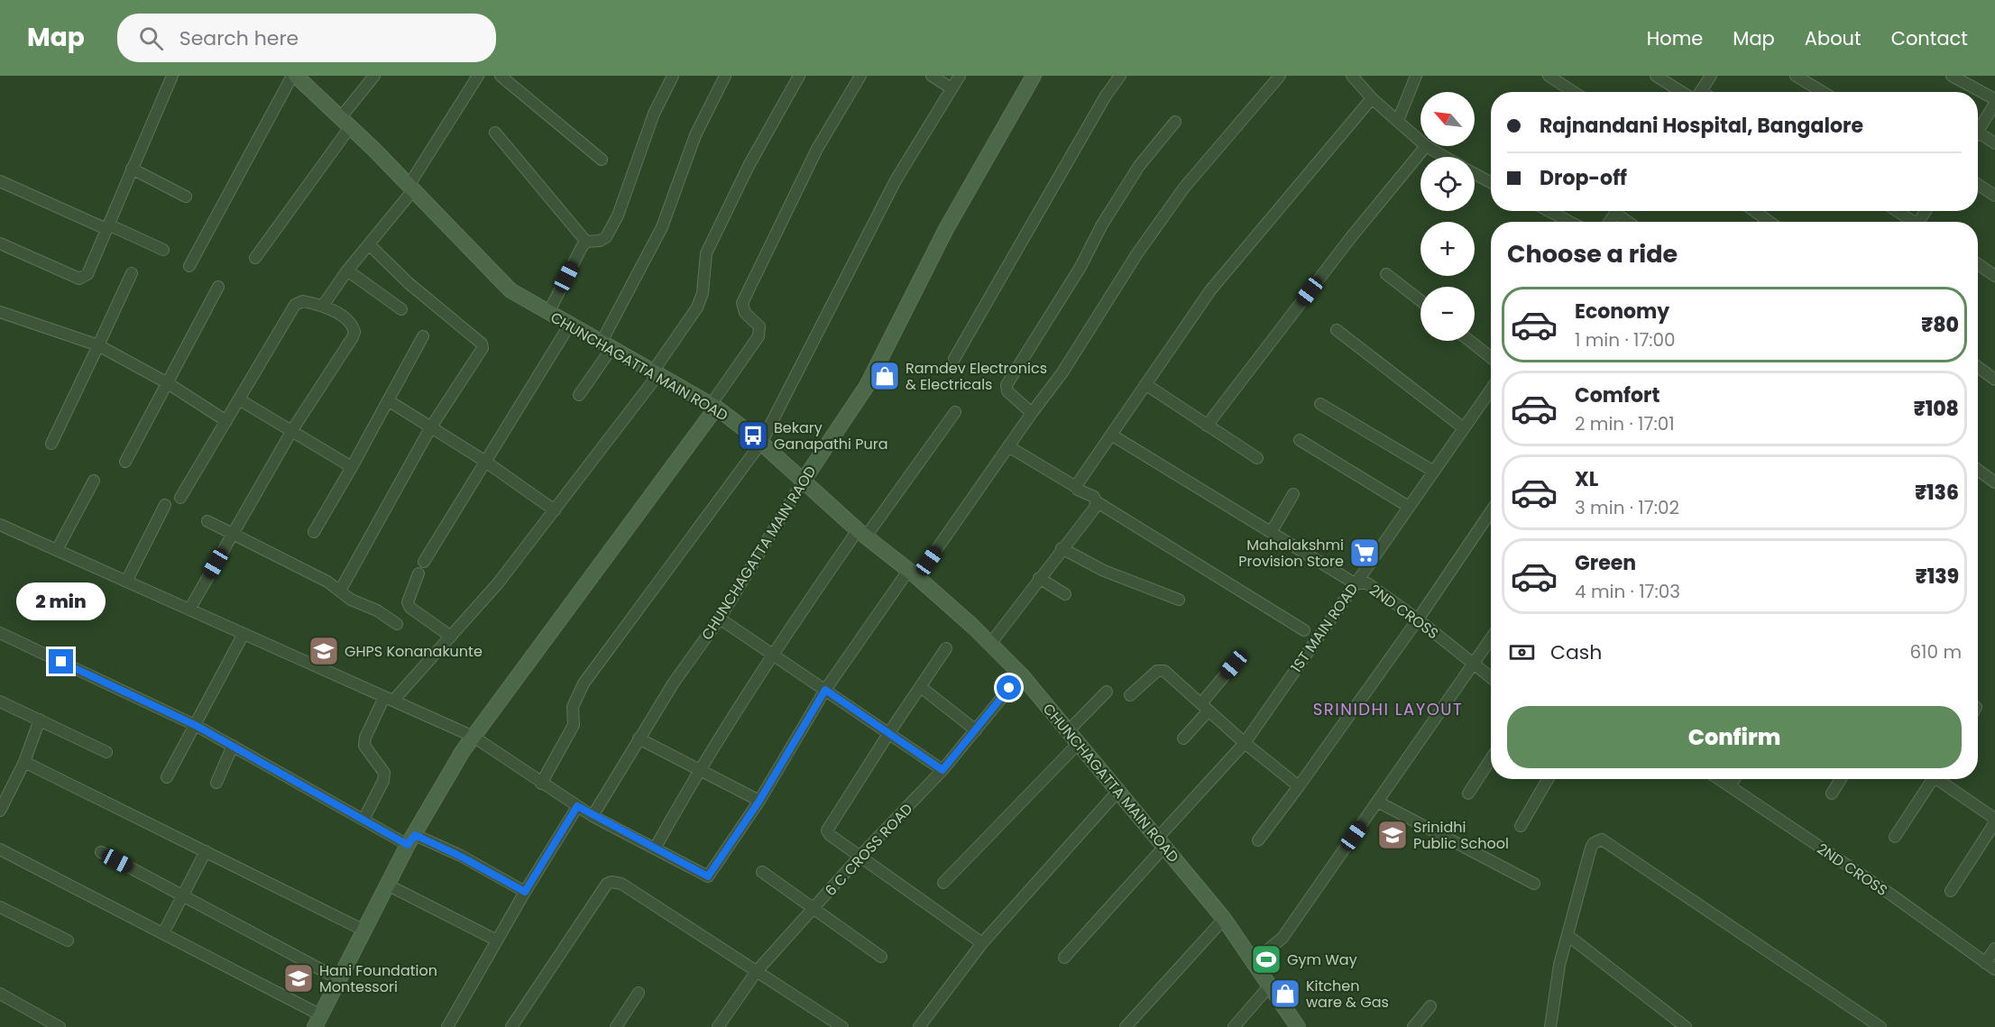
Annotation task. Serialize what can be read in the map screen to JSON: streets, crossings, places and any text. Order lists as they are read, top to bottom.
{
  "streets": {
    "street": [
      "CHUNCHAGATTA MAIN ROAD",
      "CHUNCHAGATTA MAIN RAOD",
      "2ND CROSS",
      "1ST MAIN ROAD",
      "6 C CROSS ROAD"
    ]
  },
  "crossings": [
    ["CHUNCHAGATTA MAIN ROAD", "CHUNCHAGATTA MAIN RAOD"],
    ["CHUNCHAGATTA MAIN ROAD", "1ST MAIN ROAD"],
    ["CHUNCHAGATTA MAIN ROAD", "6 C CROSS ROAD"],
    ["2ND CROSS", "1ST MAIN ROAD"]
  ],
  "districts": ["SRINIDHI LAYOUT"],
  "places": {
    "shop": ["Ramdev Electronics & Electricals", "Kitchen ware & Gas"],
    "bus stop": ["Bekary Ganapathi Pura"],
    "supermarket": ["Mahalakshmi Provision Store"],
    "school or university": ["GHPS Konanakunte", "Srinidhi Public School", "Hani Foundation Montessori"],
    "sports": ["Gym Way"]
  },
  "north": "top left",
  "page": {
    "header": "Map",
    "search": "Search here",
    "nav": [
      "Home",
      "Map",
      "About",
      "Contact"
    ],
    "map_buttons": ["+", "−"],
    "banner": ["Rajnandani Hospital, Bangalore", "Drop-off"],
    "heading": "Choose a ride",
    "list": [
      {
        "name": "Economy",
        "note": "1 min · 17:00",
        "value": "₹80"
      },
      {
        "name": "Comfort",
        "note": "2 min · 17:01",
        "value": "₹108"
      },
      {
        "name": "XL",
        "note": "3 min · 17:02",
        "value": "₹136"
      },
      {
        "name": "Green",
        "note": "4 min · 17:03",
        "value": "₹139"
      }
    ],
    "bubble": "2 min",
    "pay": ["Cash", "610 m"],
    "buttons": "Confirm"
  }
}
